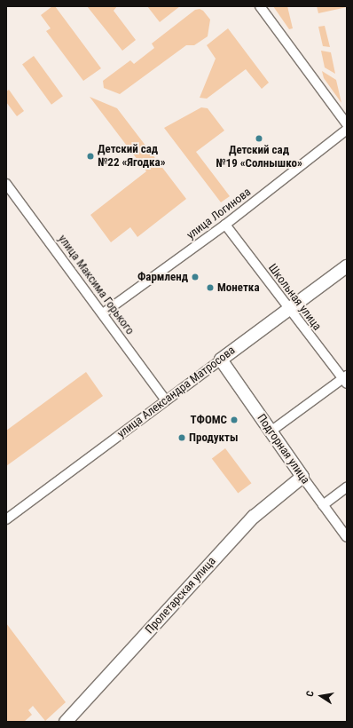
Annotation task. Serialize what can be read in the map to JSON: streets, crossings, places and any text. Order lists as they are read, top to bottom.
{
  "streets": {
    "street": [
      "улица Логинова",
      "улица Максима Горького",
      "Школьная улица",
      "улица Александра Матросова",
      "Подгорная улица",
      "Пролетарская улица"
    ]
  },
  "crossings": [
    ["улица Логинова", "улица Максима Горького"],
    ["улица Логинова", "Школьная улица"],
    ["улица Максима Горького", "улица Александра Матросова"],
    ["Школьная улица", "улица Александра Матросова"],
    ["улица Александра Матросова", "Подгорная улица"],
    ["Подгорная улица", "Пролетарская улица"]
  ],
  "places": [
    "Детский сад №19 «Солнышко»",
    "Детский сад №22 «Ягодка»",
    "Фармленд",
    "Монетка",
    "ТФОМС",
    "Продукты"
  ],
  "north": "left"
}
